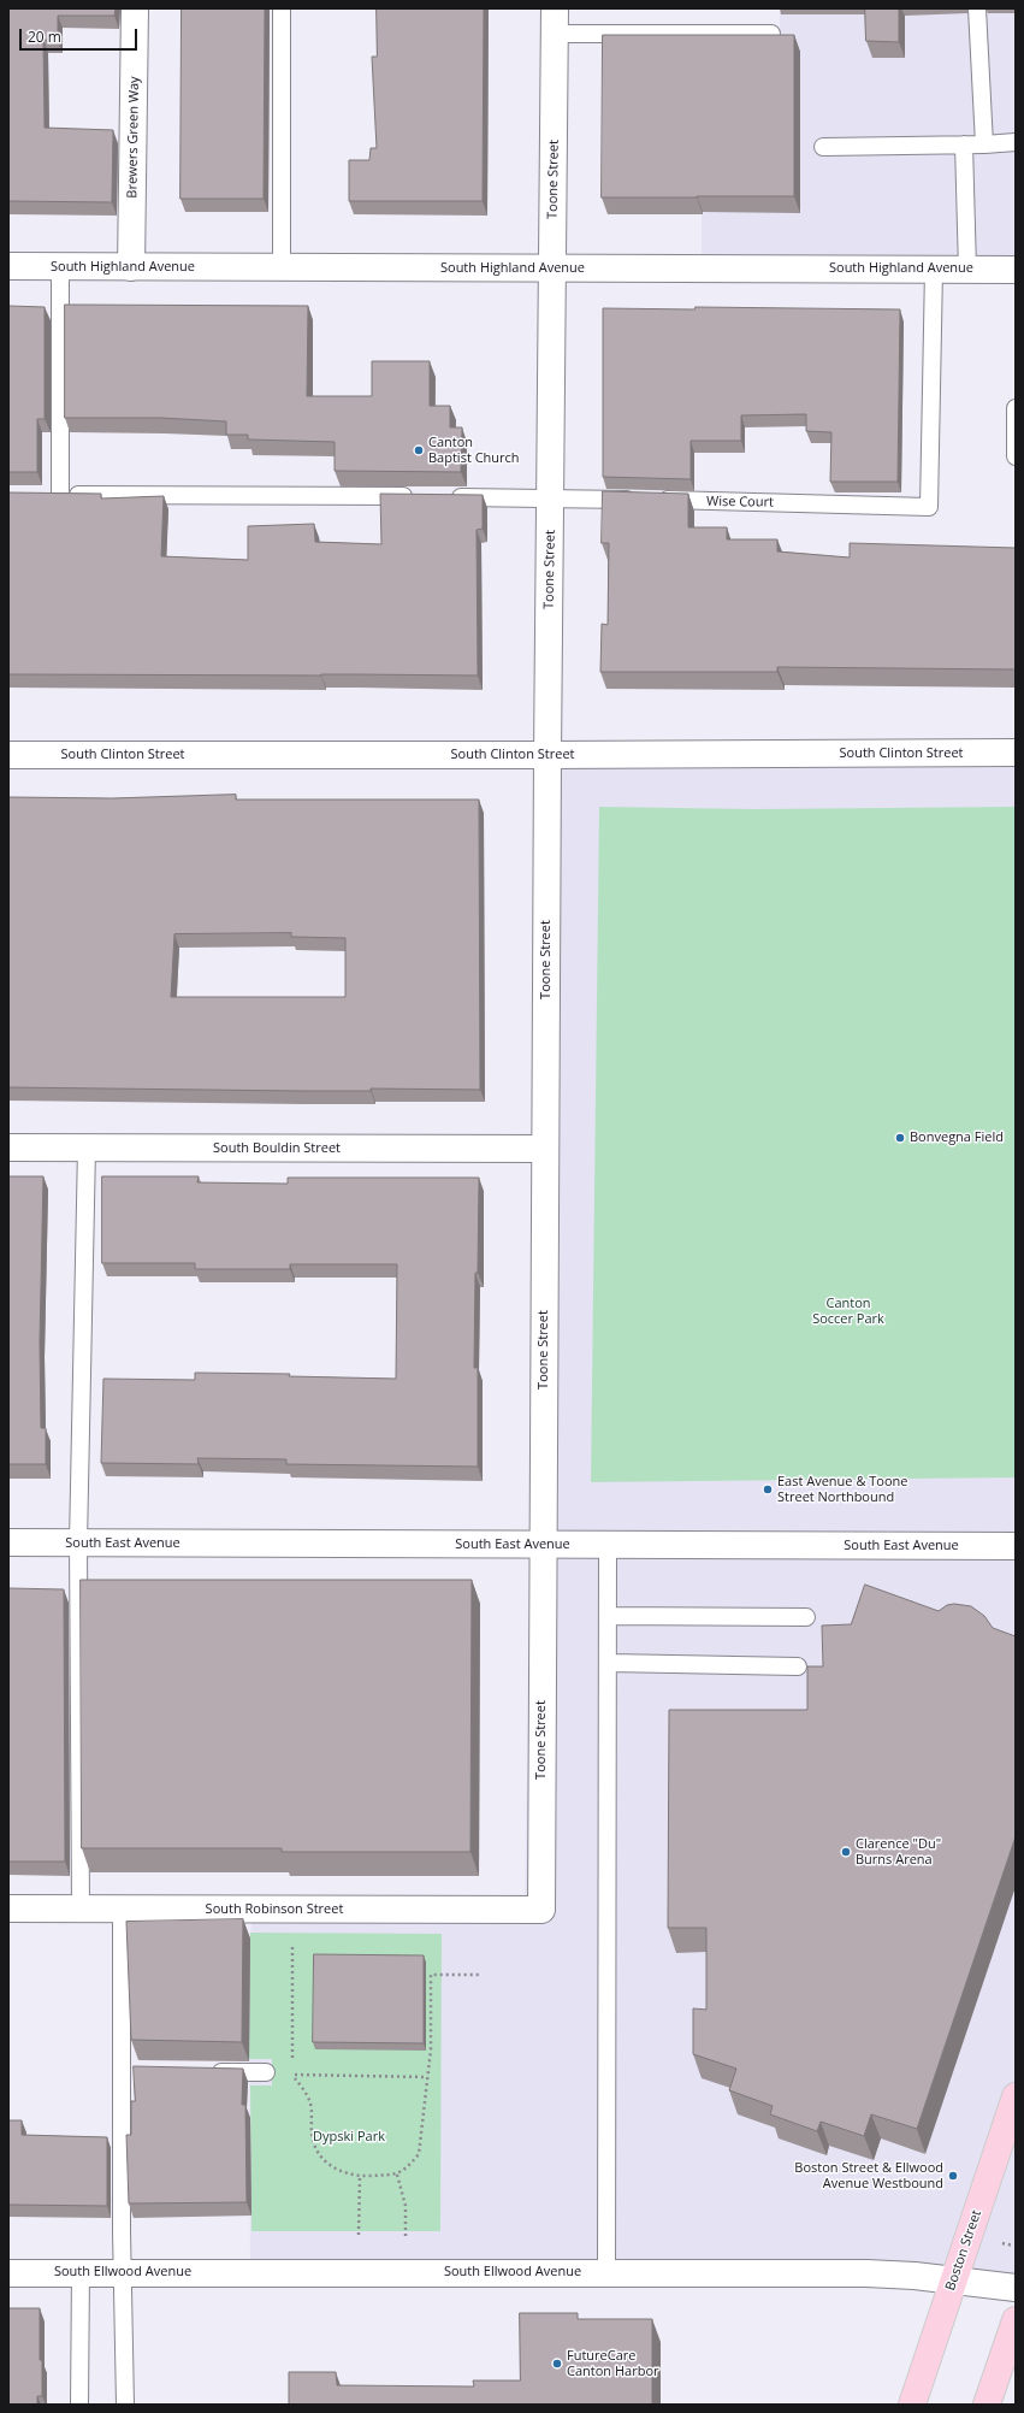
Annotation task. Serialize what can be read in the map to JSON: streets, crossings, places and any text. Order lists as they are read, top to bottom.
{
  "streets": {
    "main road": ["Boston Street"],
    "street": [
      "Brewers Green Way",
      "Toone Street",
      "South Highland Avenue",
      "South Clinton Street",
      "South Bouldin Street",
      "South East Avenue",
      "South Robinson Street",
      "South Ellwood Avenue"
    ],
    "lane": ["Wise Court"]
  },
  "crossings": [
    ["Brewers Green Way", "South Highland Avenue"],
    ["Toone Street", "South Highland Avenue"],
    ["Toone Street", "Wise Court"],
    ["Toone Street", "South Clinton Street"],
    ["Toone Street", "South Bouldin Street"],
    ["Toone Street", "South East Avenue"],
    ["Toone Street", "South Robinson Street"],
    ["South Highland Avenue", "Wise Court"],
    ["Boston Street", "South Ellwood Avenue"]
  ],
  "parks": ["Canton Soccer Park", "Dypski Park"],
  "places": [
    "Canton Baptist Church",
    "Bonvegna Field",
    "East Avenue & Toone Street Northbound",
    "Clarence \"Du\" Burns Arena",
    "Boston Street & Ellwood Avenue Westbound",
    "FutureCare Canton Harbor"
  ],
  "scale_bar": "20 m"
}
